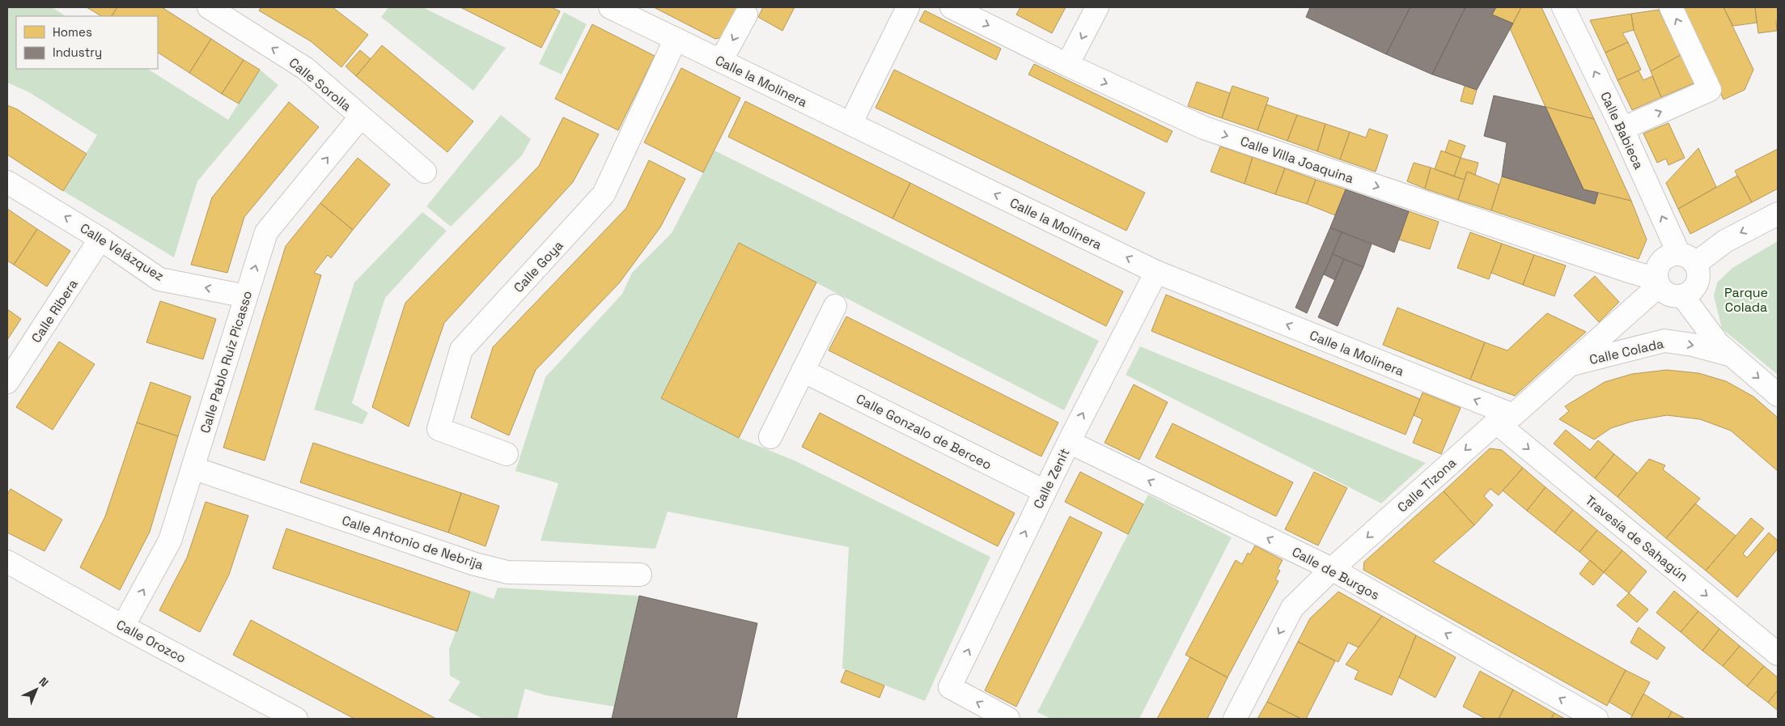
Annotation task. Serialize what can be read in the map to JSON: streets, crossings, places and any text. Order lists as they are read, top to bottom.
{
  "streets": {
    "street": [
      "Calle la Molinera",
      "Calle Sorolla",
      "Calle Babieca",
      "Calle Villa Joaquina",
      "Calle Velázquez",
      "Calle Goya",
      "Calle Ribera",
      "Calle Colada",
      "Calle Pablo Ruiz Picasso",
      "Calle Gonzalo de Berceo",
      "Calle Zenit",
      "Calle Tizona",
      "Travesía de Sahagún",
      "Calle Antonio de Nebrija",
      "Calle de Burgos",
      "Calle Orozco"
    ]
  },
  "crossings": [
    ["Calle la Molinera", "Calle Goya"],
    ["Calle la Molinera", "Calle Zenit"],
    ["Calle la Molinera", "Calle Tizona"],
    ["Calle la Molinera", "Travesía de Sahagún"],
    ["Calle Sorolla", "Calle Pablo Ruiz Picasso"],
    ["Calle Babieca", "Calle Villa Joaquina"],
    ["Calle Babieca", "Calle Colada"],
    ["Calle Babieca", "Calle Tizona"],
    ["Calle Villa Joaquina", "Calle Colada"],
    ["Calle Villa Joaquina", "Calle Tizona"],
    ["Calle Velázquez", "Calle Ribera"],
    ["Calle Velázquez", "Calle Pablo Ruiz Picasso"],
    ["Calle Colada", "Calle Tizona"],
    ["Calle Pablo Ruiz Picasso", "Calle Antonio de Nebrija"],
    ["Calle Pablo Ruiz Picasso", "Calle Orozco"],
    ["Calle Gonzalo de Berceo", "Calle Zenit"],
    ["Calle Zenit", "Calle de Burgos"],
    ["Calle Tizona", "Travesía de Sahagún"],
    ["Calle Tizona", "Calle de Burgos"]
  ],
  "one_way": [
    "Calle la Molinera",
    "Calle Sorolla",
    "Calle Babieca",
    "Calle Villa Joaquina",
    "Calle Velázquez",
    "Calle Colada",
    "Calle Pablo Ruiz Picasso",
    "Calle Zenit",
    "Calle Tizona",
    "Travesía de Sahagún",
    "Calle de Burgos"
  ],
  "parks": ["Parque Colada"],
  "legend": ["Homes", "Industry"],
  "north": "top right"
}
